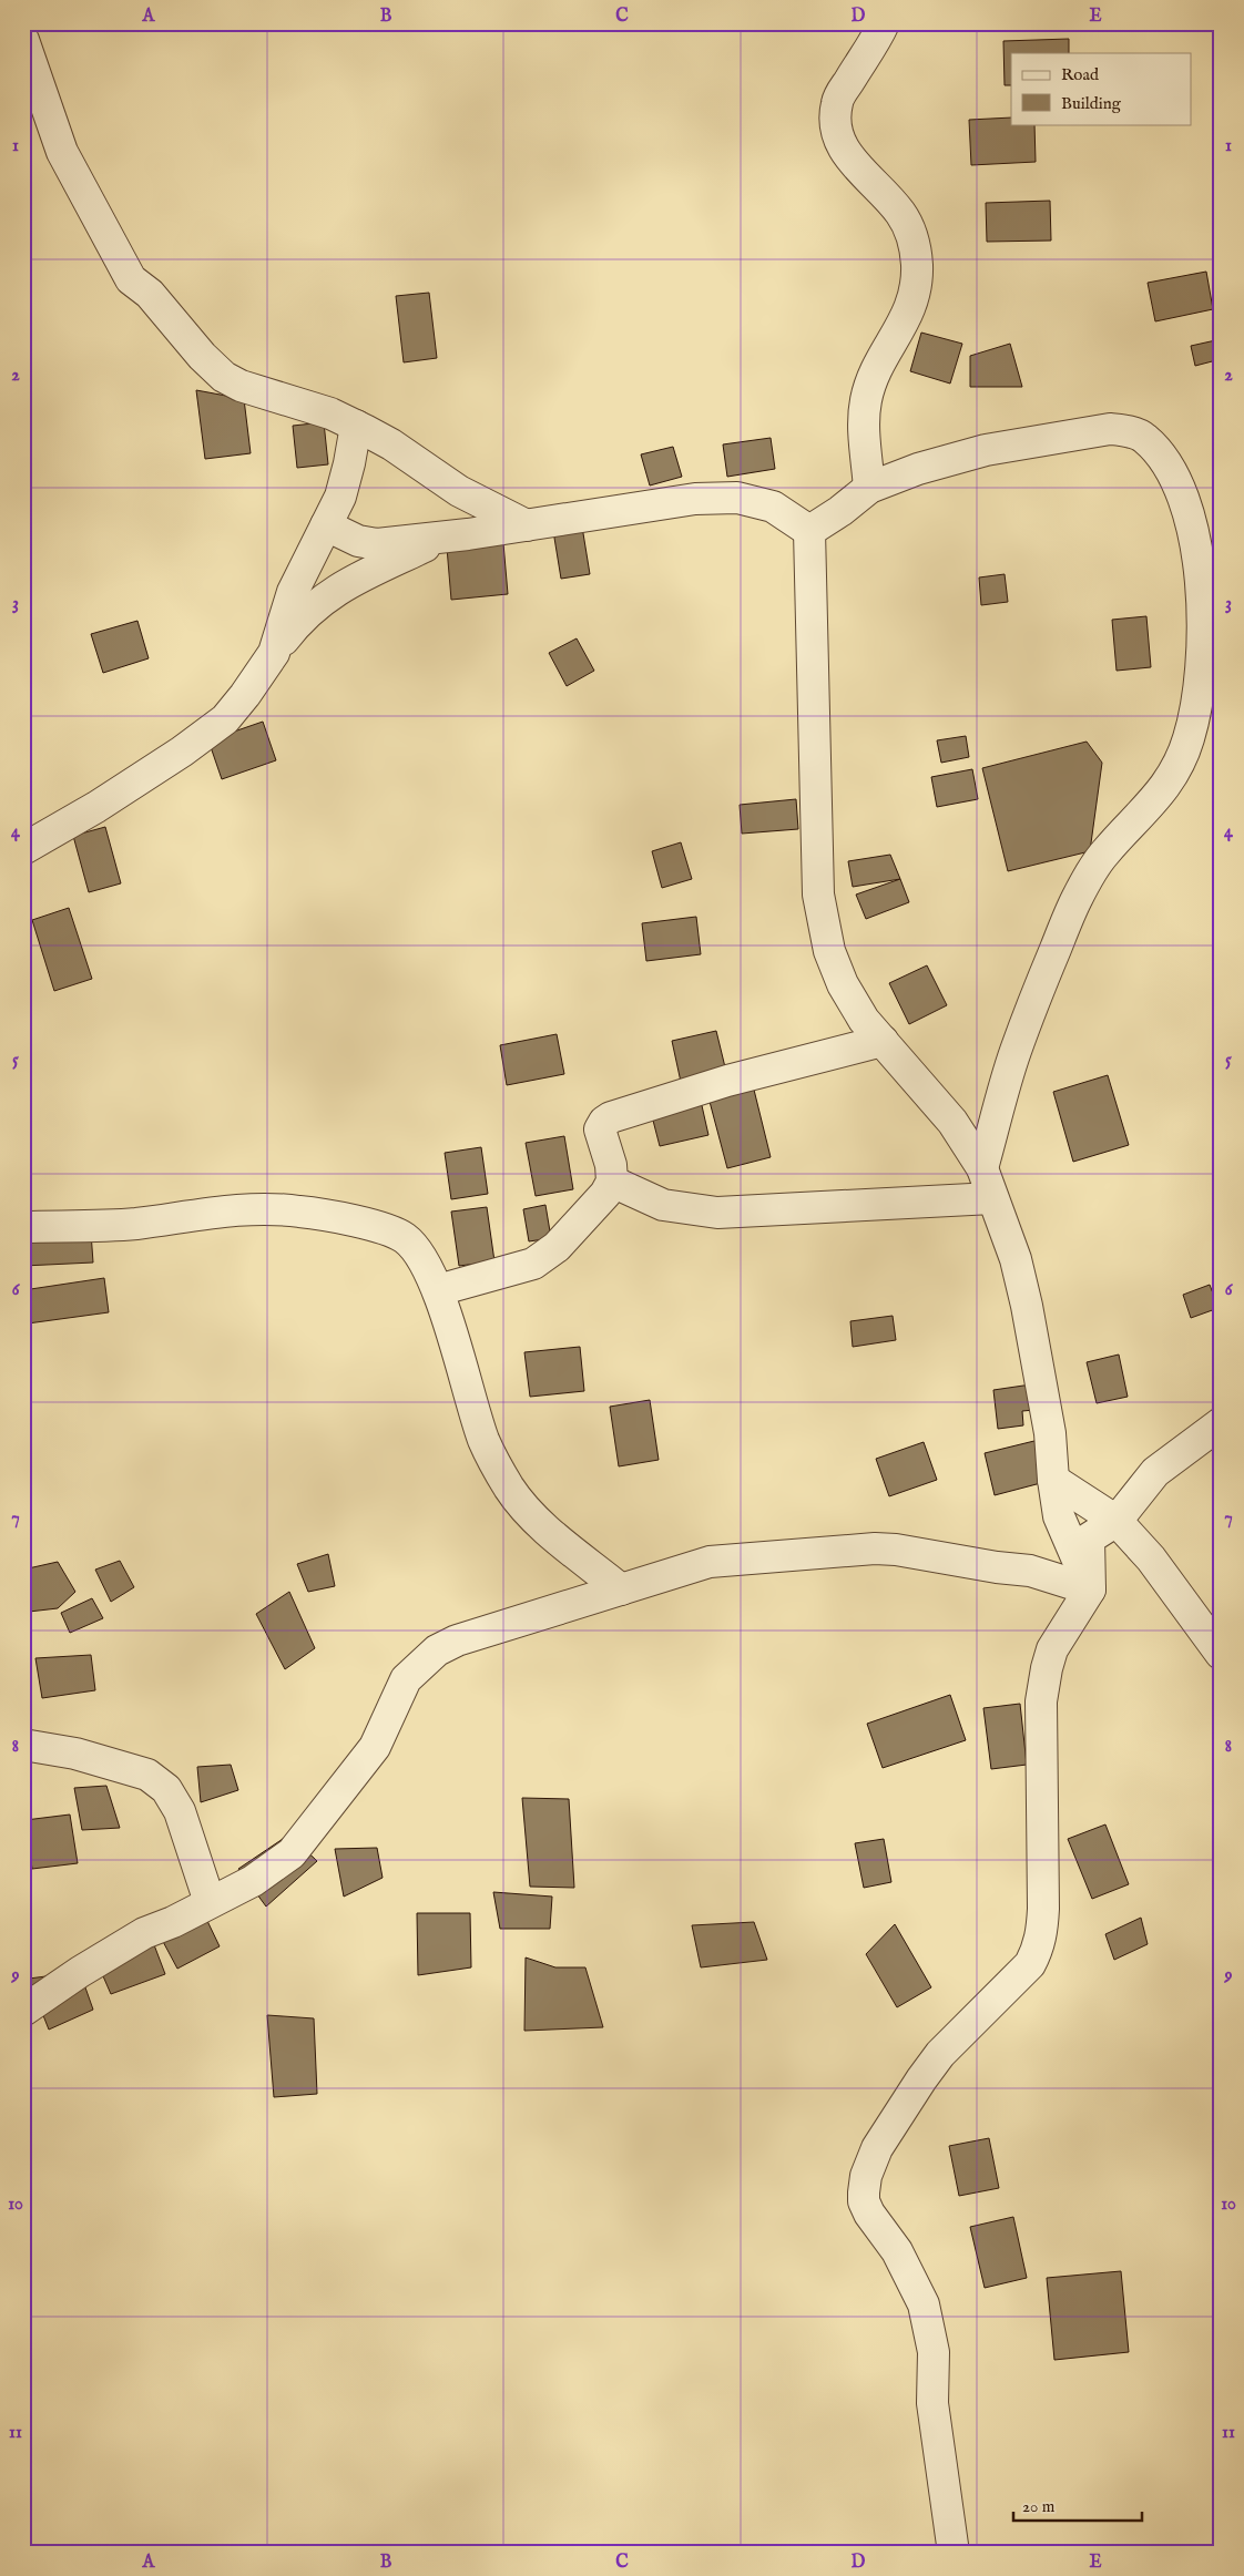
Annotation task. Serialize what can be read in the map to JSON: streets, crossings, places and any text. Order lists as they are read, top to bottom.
{
  "legend": ["Road", "Building"],
  "scale_bar": "20 m",
  "grid": {
    "columns": [
      "A",
      "B",
      "C",
      "D",
      "E"
    ],
    "rows": [
      "1",
      "2",
      "3",
      "4",
      "5",
      "6",
      "7",
      "8",
      "9",
      "10",
      "11"
    ]
  }
}
